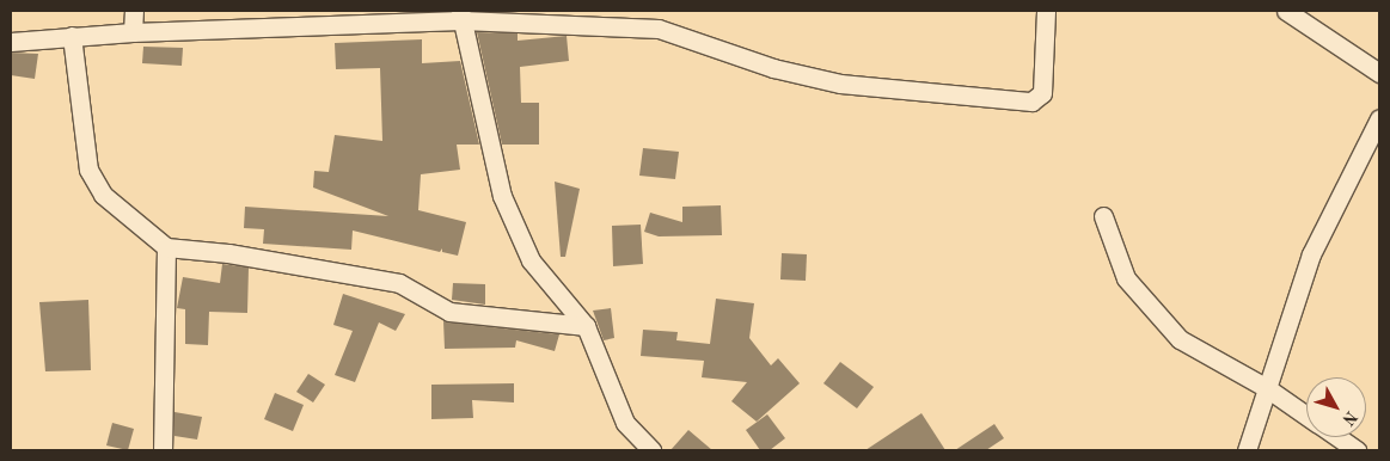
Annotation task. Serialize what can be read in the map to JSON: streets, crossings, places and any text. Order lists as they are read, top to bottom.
{
  "north": "bottom right"
}
